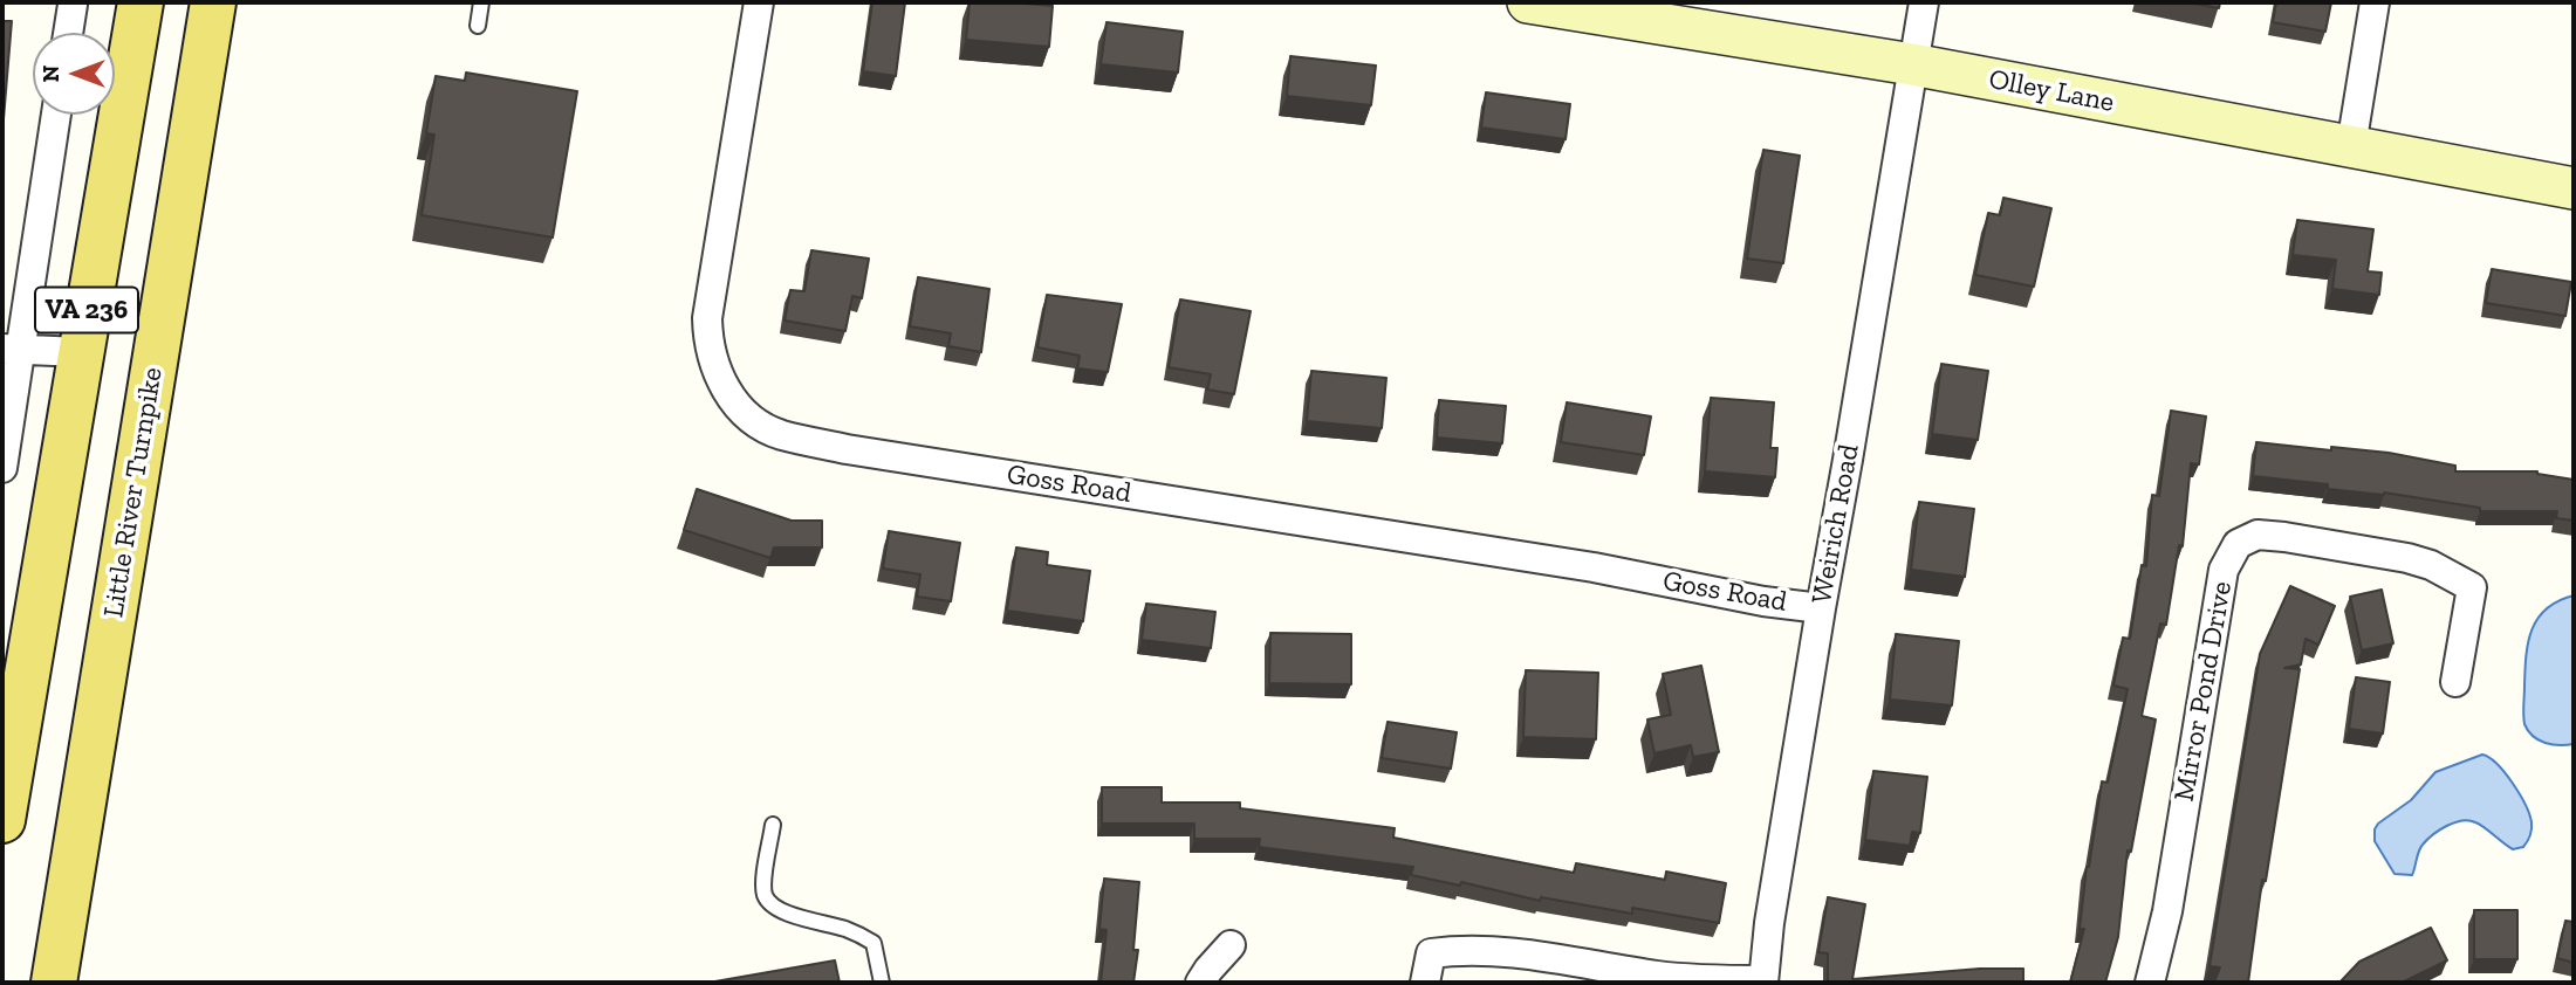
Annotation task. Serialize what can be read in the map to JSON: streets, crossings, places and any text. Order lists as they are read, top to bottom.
{
  "streets": {
    "main road": ["Olley Lane", "VA 236", "Little River Turnpike"],
    "street": ["Goss Road", "Weirich Road", "Mirror Pond Drive"]
  },
  "crossings": [
    ["Olley Lane", "Weirich Road"],
    ["Goss Road", "Weirich Road"]
  ],
  "north": "left"
}
